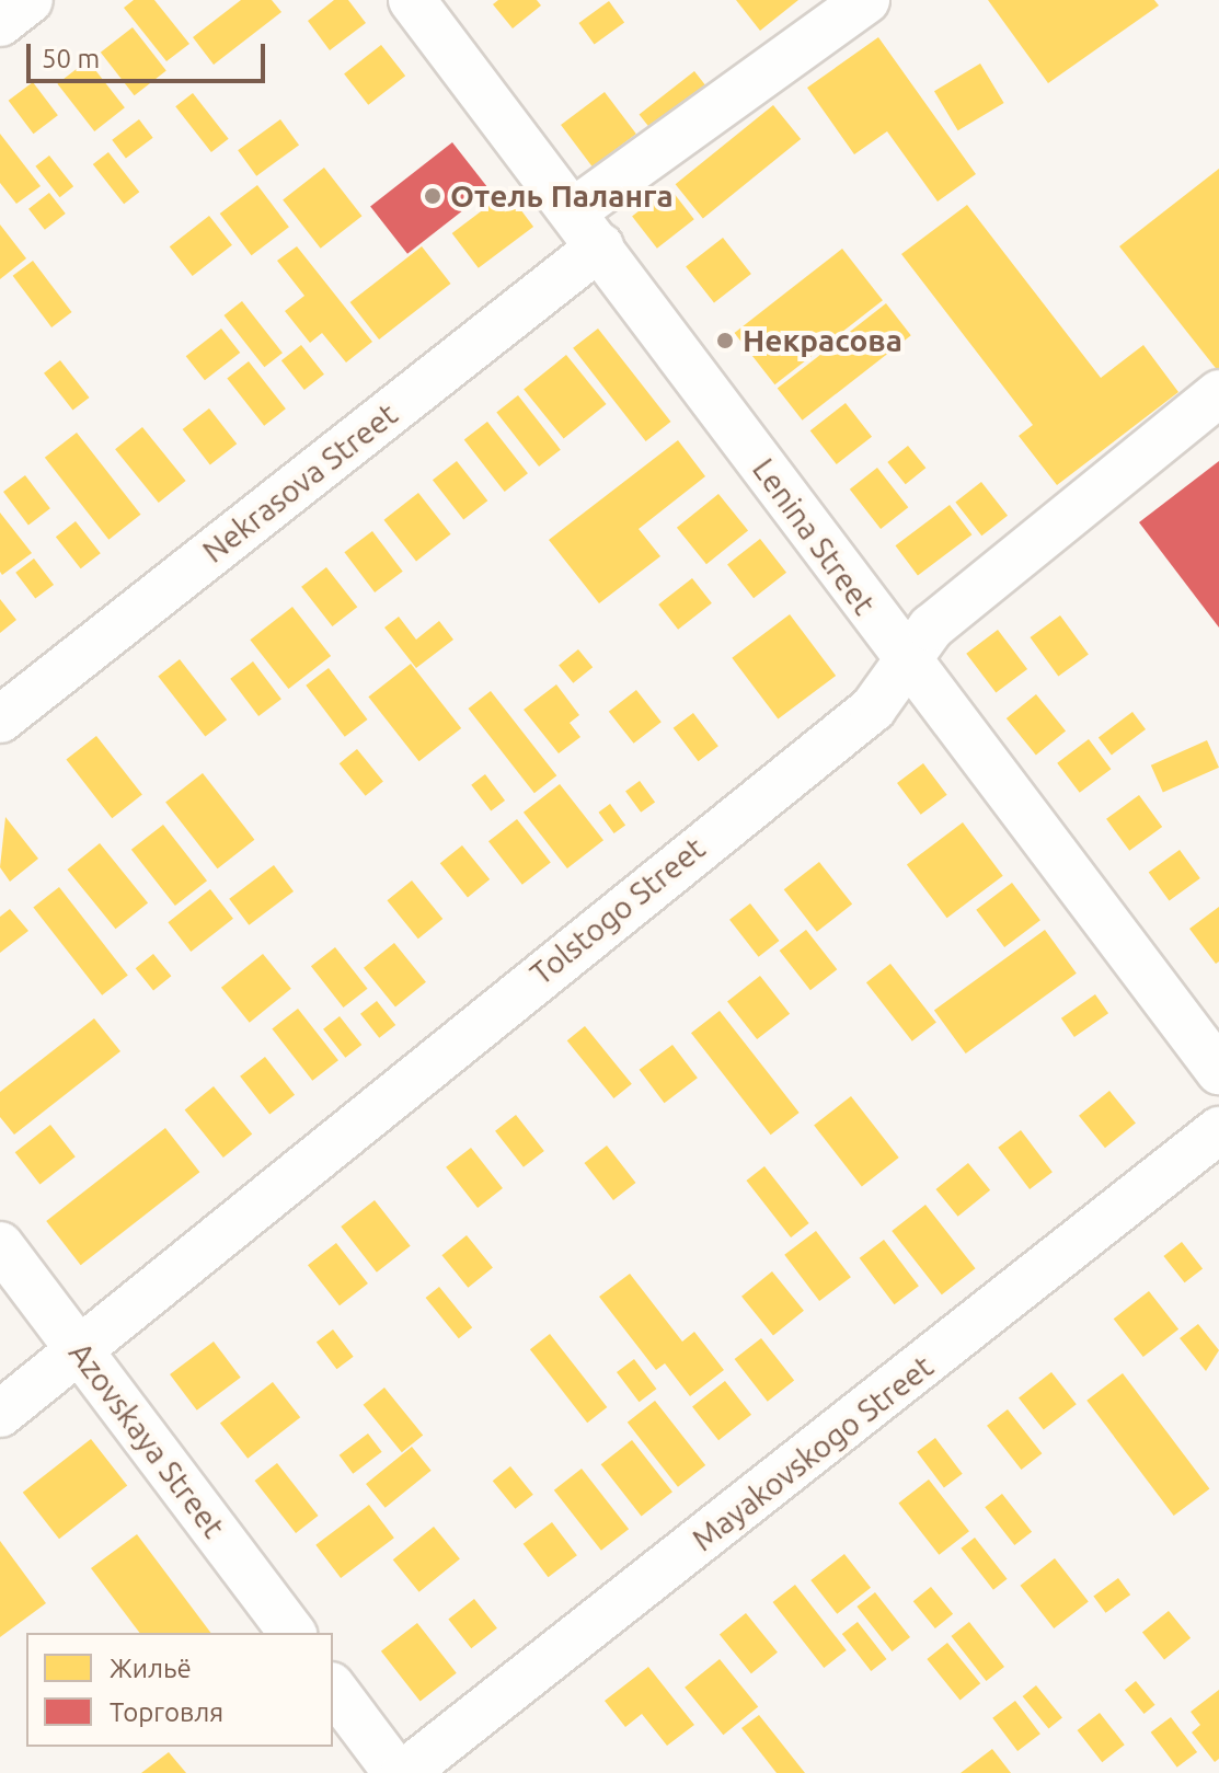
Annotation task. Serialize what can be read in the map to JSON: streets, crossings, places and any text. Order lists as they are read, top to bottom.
{
  "streets": {
    "street": [
      "Nekrasova Street",
      "Lenina Street",
      "Tolstogo Street",
      "Azovskaya Street",
      "Mayakovskogo Street"
    ]
  },
  "crossings": [
    ["Nekrasova Street", "Lenina Street"],
    ["Lenina Street", "Tolstogo Street"],
    ["Tolstogo Street", "Azovskaya Street"]
  ],
  "places": ["Отель Паланга", "Некрасова"],
  "legend": ["Жильё", "Торговля"],
  "scale_bar": "50 m"
}
